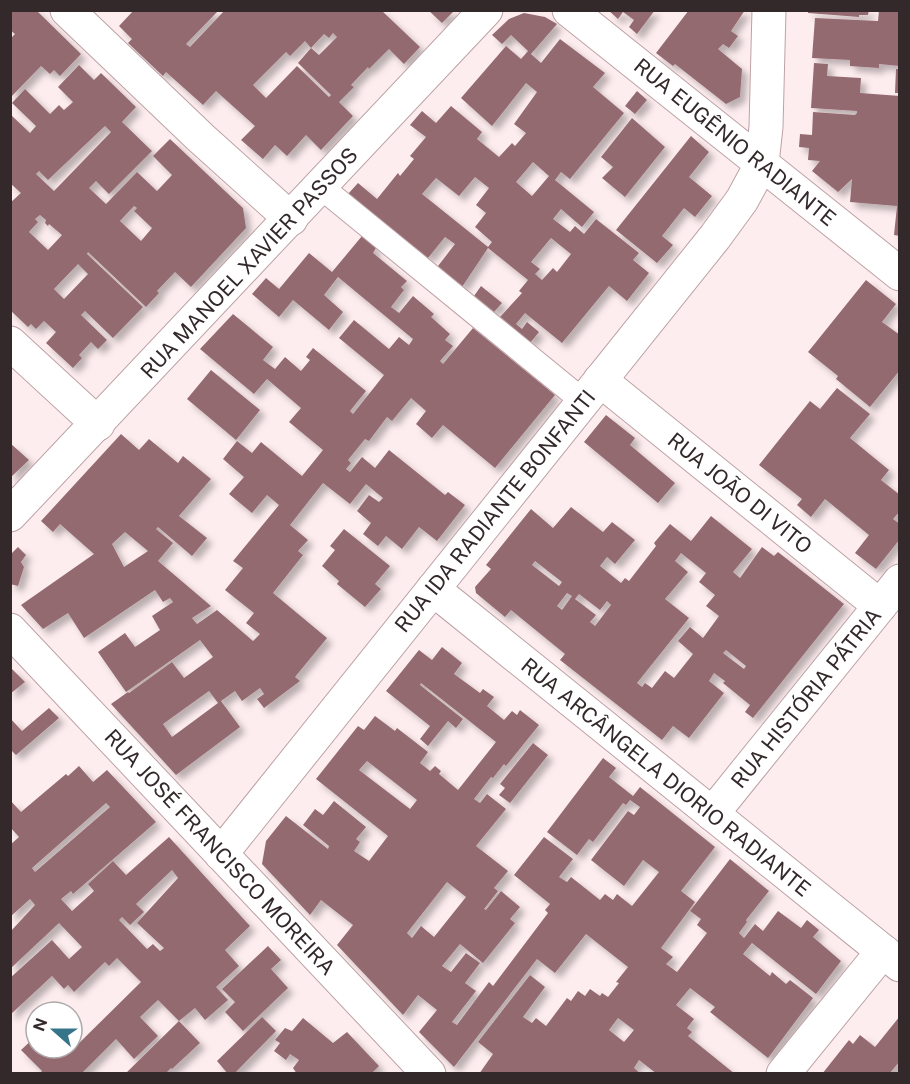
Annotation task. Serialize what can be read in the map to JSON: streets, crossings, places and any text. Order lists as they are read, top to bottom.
{
  "streets": {
    "street": [
      "RUA EUGÊNIO RADIANTE",
      "RUA MANOEL XAVIER PASSOS",
      "RUA JOÃO DI VITO",
      "RUA IDA RADIANTE BONFANTI",
      "RUA HISTÓRIA PÁTRIA",
      "RUA ARCÂNGELA DIORIO RADIANTE",
      "RUA JOSÉ FRANCISCO MOREIRA"
    ]
  },
  "crossings": [
    ["RUA EUGÊNIO RADIANTE", "RUA IDA RADIANTE BONFANTI"],
    ["RUA JOÃO DI VITO", "RUA IDA RADIANTE BONFANTI"],
    ["RUA JOÃO DI VITO", "RUA HISTÓRIA PÁTRIA"],
    ["RUA IDA RADIANTE BONFANTI", "RUA ARCÂNGELA DIORIO RADIANTE"],
    ["RUA IDA RADIANTE BONFANTI", "RUA JOSÉ FRANCISCO MOREIRA"],
    ["RUA HISTÓRIA PÁTRIA", "RUA ARCÂNGELA DIORIO RADIANTE"]
  ],
  "north": "left"
}
